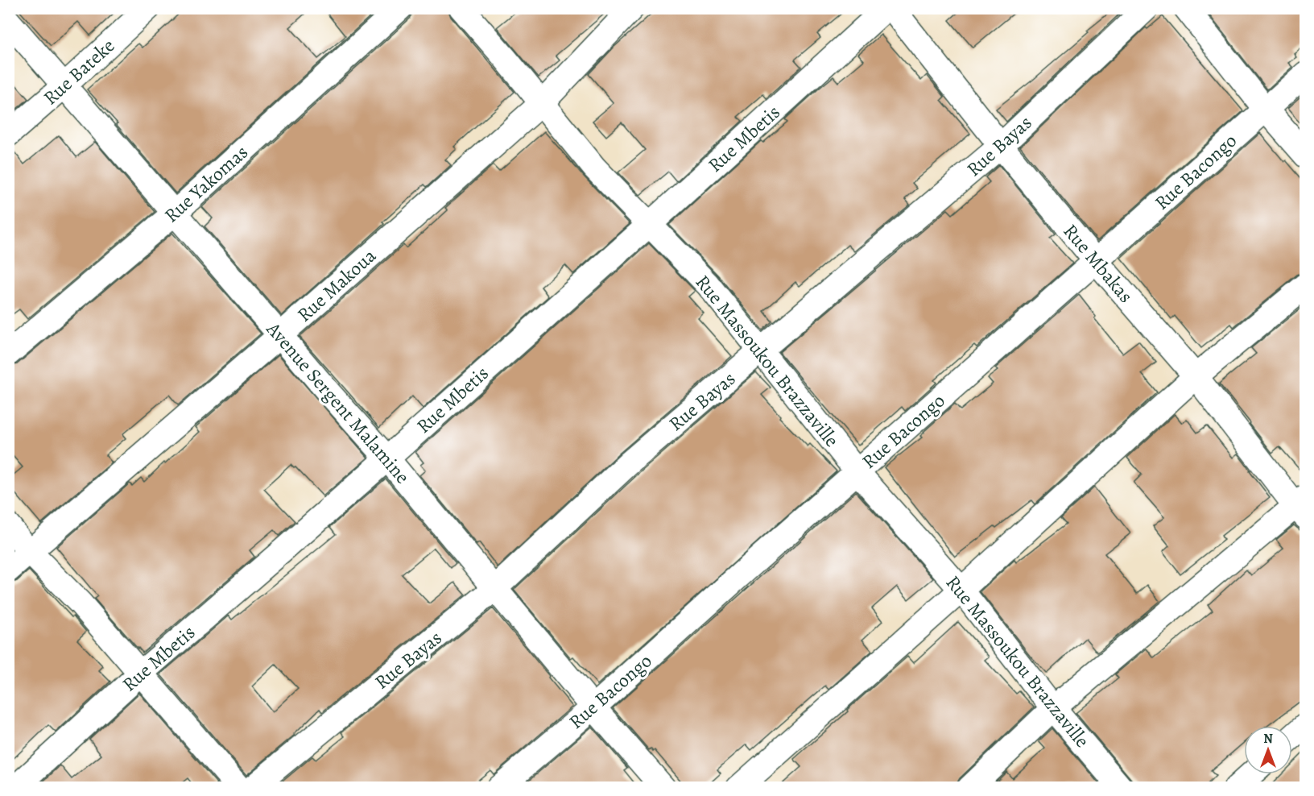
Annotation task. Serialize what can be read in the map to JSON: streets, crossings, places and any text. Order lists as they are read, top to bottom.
{
  "streets": {
    "street": [
      "Rue Bateke",
      "Rue Mbetis",
      "Rue Bayas",
      "Rue Bacongo",
      "Rue Yakomas",
      "Rue Mbakas",
      "Rue Makoua",
      "Rue Massoukou Brazzaville",
      "Avenue Sergent Malamine"
    ]
  },
  "crossings": [
    ["Rue Bateke", "Avenue Sergent Malamine"],
    ["Rue Mbetis", "Rue Massoukou Brazzaville"],
    ["Rue Mbetis", "Avenue Sergent Malamine"],
    ["Rue Bayas", "Rue Mbakas"],
    ["Rue Bayas", "Rue Massoukou Brazzaville"],
    ["Rue Bayas", "Avenue Sergent Malamine"],
    ["Rue Bacongo", "Rue Mbakas"],
    ["Rue Bacongo", "Rue Massoukou Brazzaville"],
    ["Rue Bacongo", "Avenue Sergent Malamine"],
    ["Rue Yakomas", "Avenue Sergent Malamine"],
    ["Rue Makoua", "Rue Massoukou Brazzaville"],
    ["Rue Makoua", "Avenue Sergent Malamine"]
  ],
  "north": "top"
}
